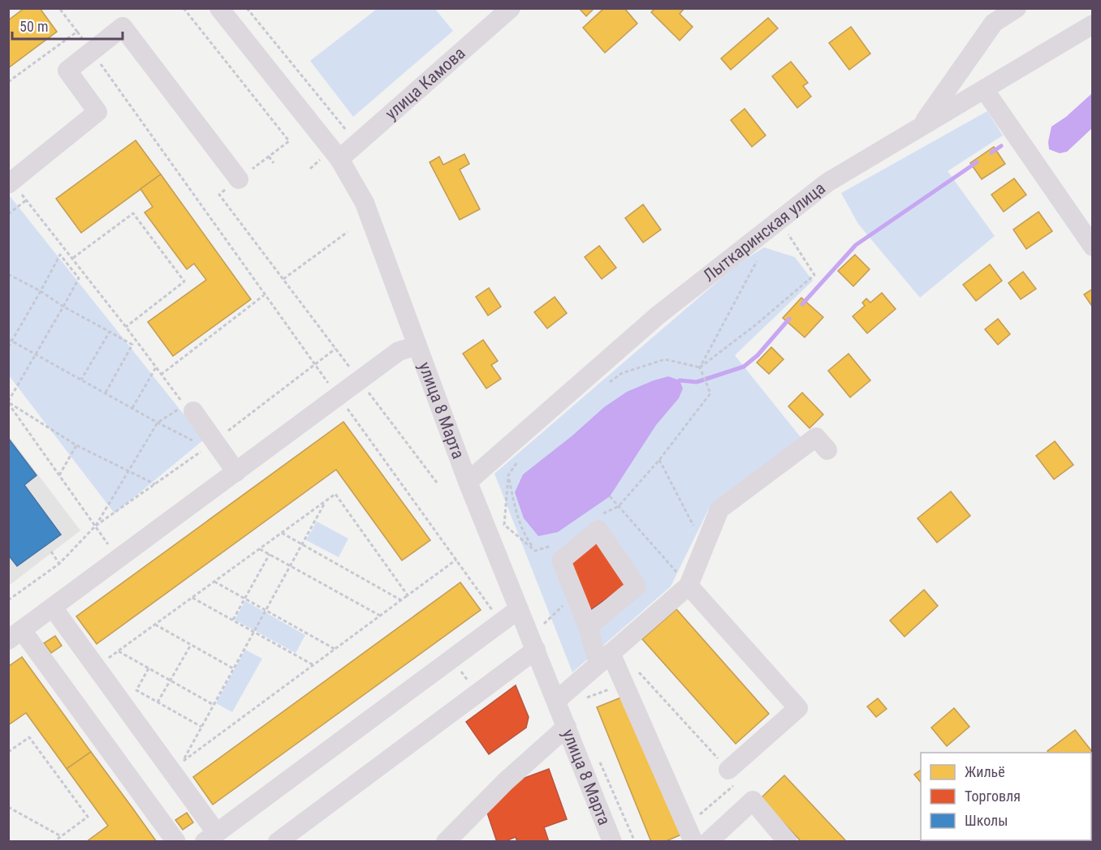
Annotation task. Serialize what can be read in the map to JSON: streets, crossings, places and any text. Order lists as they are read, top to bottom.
{
  "streets": {
    "street": ["улица Камова", "Лыткаринская улица", "улица 8 Марта"]
  },
  "crossings": [
    ["улица Камова", "улица 8 Марта"],
    ["Лыткаринская улица", "улица 8 Марта"]
  ],
  "legend": ["Жильё", "Торговля", "Школы"],
  "scale_bar": "50 m"
}
